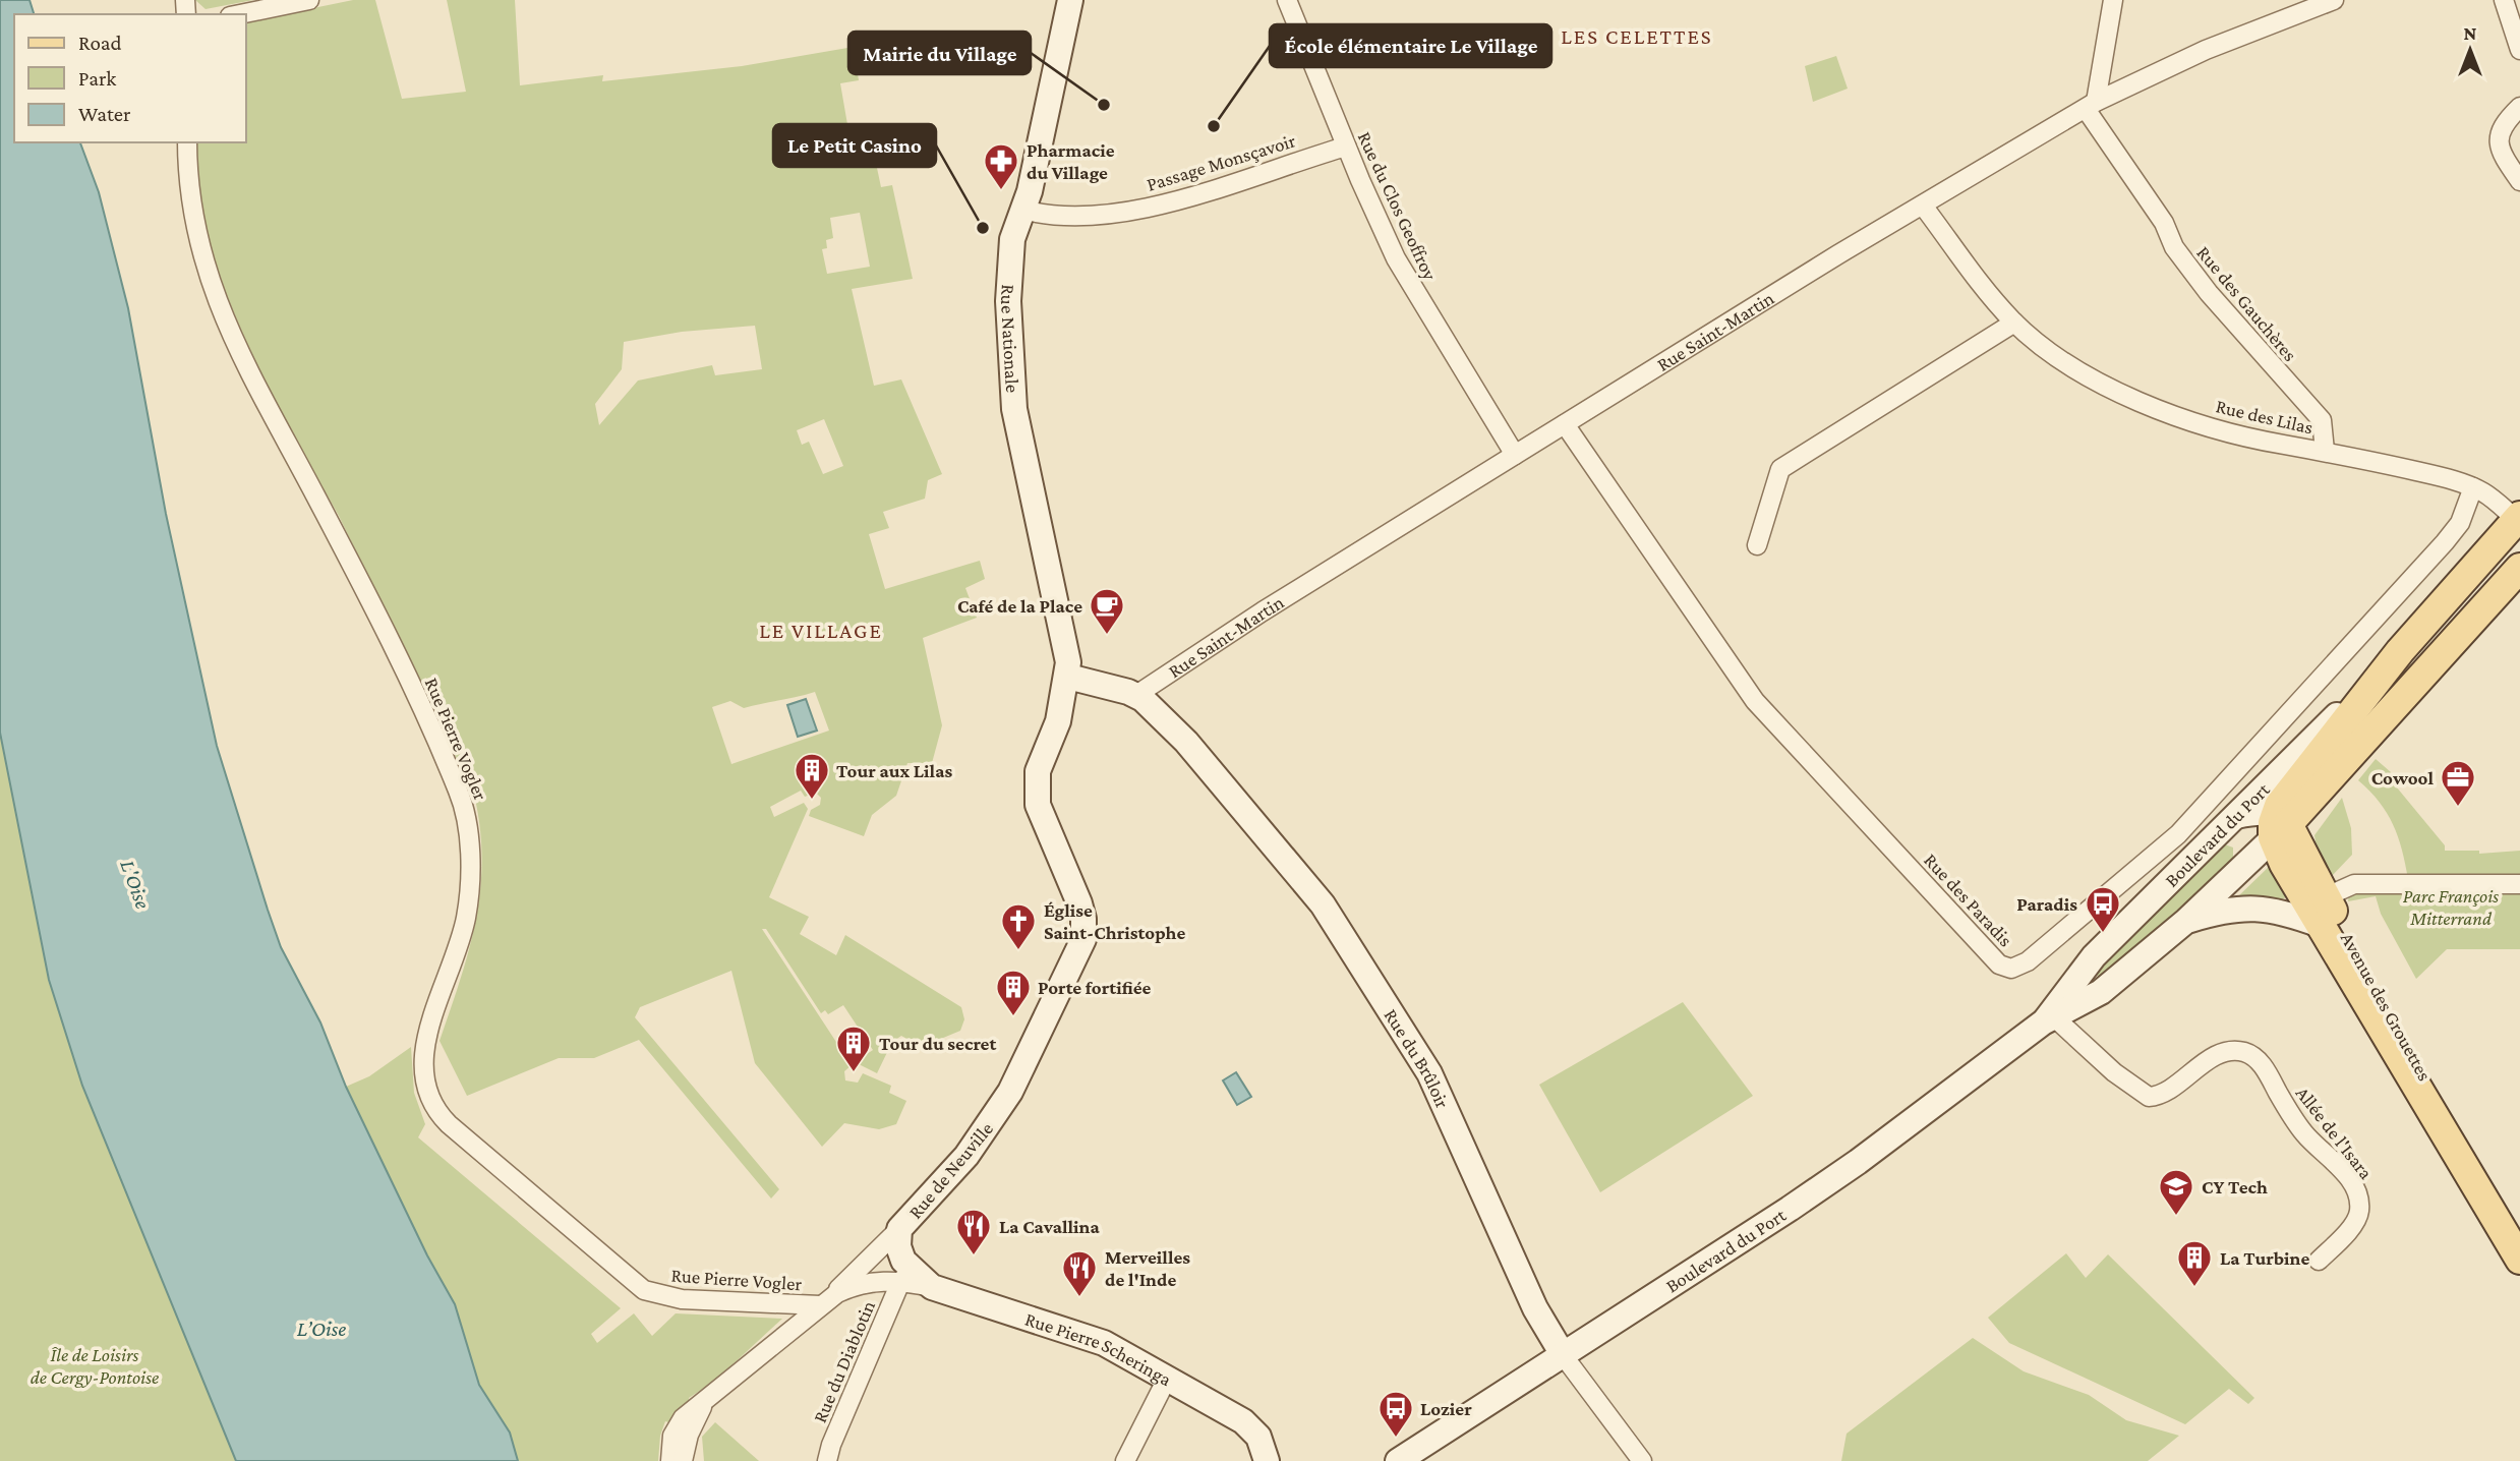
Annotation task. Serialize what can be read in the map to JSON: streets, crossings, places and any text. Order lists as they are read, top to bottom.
{
  "streets": {
    "main road": ["Boulevard du Port", "Avenue des Grouettes"],
    "street": [
      "Passage Monsçavoir",
      "Rue du Clos Geoffroy",
      "Rue des Gauchères",
      "Rue Saint-Martin",
      "Rue Nationale",
      "Rue des Lilas",
      "Rue Pierre Vogler",
      "Rue des Paradis",
      "Rue du Brûloir",
      "Allée de l'Isara",
      "Rue de Neuville",
      "Rue Pierre Scheringa",
      "Rue du Diablotin"
    ]
  },
  "crossings": [
    ["Passage Monsçavoir", "Rue du Clos Geoffroy"],
    ["Passage Monsçavoir", "Rue Nationale"],
    ["Rue du Clos Geoffroy", "Rue Saint-Martin"],
    ["Rue des Gauchères", "Rue Saint-Martin"],
    ["Rue des Gauchères", "Rue des Lilas"],
    ["Rue Saint-Martin", "Rue des Lilas"],
    ["Rue Saint-Martin", "Rue des Paradis"],
    ["Rue Saint-Martin", "Rue du Brûloir"],
    ["Rue Nationale", "Rue de Neuville"],
    ["Rue des Lilas", "Boulevard du Port"],
    ["Rue des Lilas", "Rue des Paradis"],
    ["Rue Pierre Vogler", "Rue de Neuville"],
    ["Boulevard du Port", "Avenue des Grouettes"],
    ["Boulevard du Port", "Rue du Brûloir"],
    ["Boulevard du Port", "Allée de l'Isara"],
    ["Rue de Neuville", "Rue Pierre Scheringa"],
    ["Rue de Neuville", "Rue du Diablotin"],
    ["Rue Pierre Scheringa", "Rue du Diablotin"]
  ],
  "districts": ["LES CELETTES", "LE VILLAGE"],
  "water": ["L'Oise", "L’Oise"],
  "parks": ["Parc François Mitterrand", "Île de Loisirs de Cergy-Pontoise"],
  "places": {
    "other": ["Mairie du Village", "École élémentaire Le Village", "Le Petit Casino"],
    "pharmacy": ["Pharmacie du Village"],
    "cafe": ["Café de la Place"],
    "building": [
      "Tour aux Lilas",
      "Porte fortifiée",
      "Tour du secret",
      "La Turbine"
    ],
    "office": ["Cowool"],
    "bus stop": ["Paradis", "Lozier"],
    "church": ["Église Saint-Christophe"],
    "school or university": ["CY Tech"],
    "restaurant": ["La Cavallina", "Merveilles de l'Inde"]
  },
  "legend": ["Road", "Park", "Water"],
  "north": "top"
}
